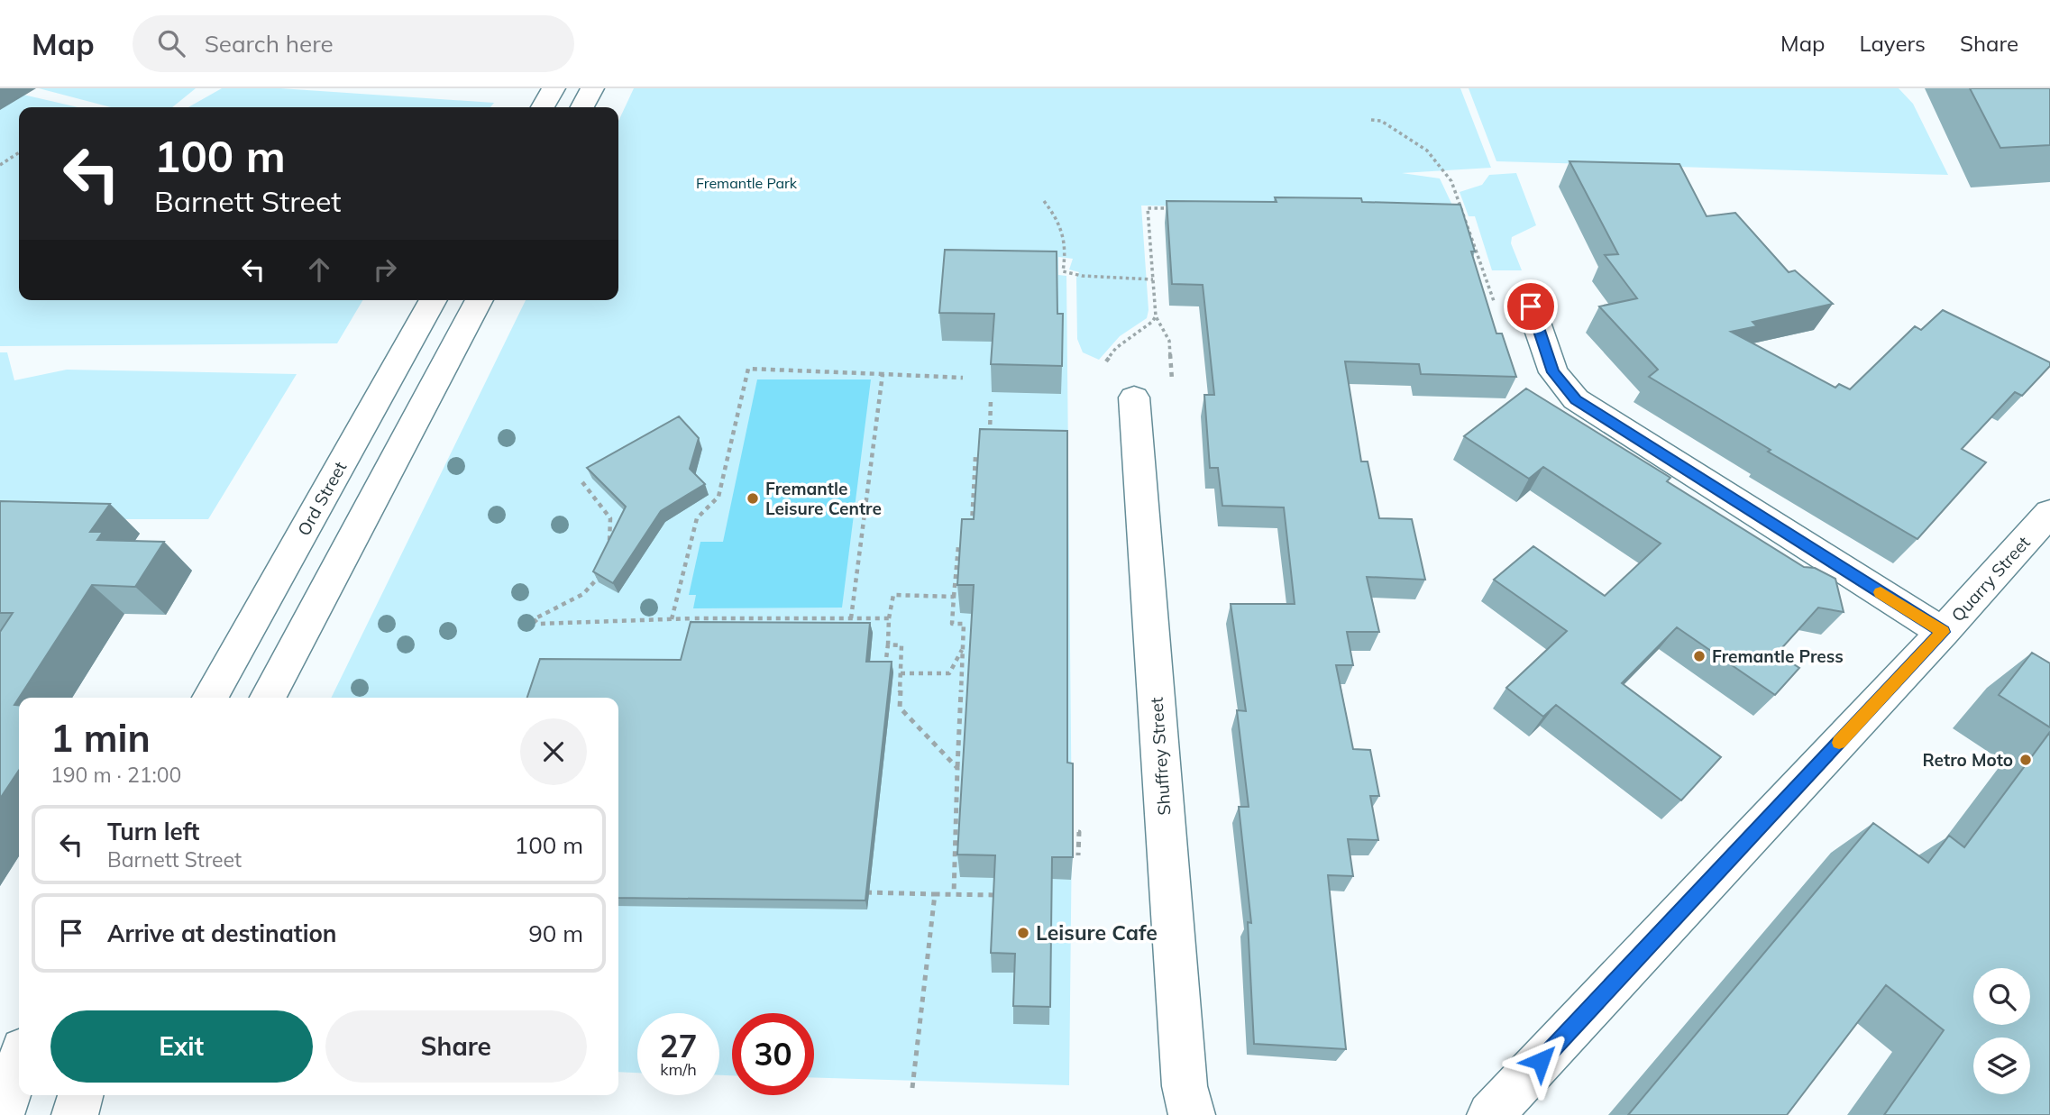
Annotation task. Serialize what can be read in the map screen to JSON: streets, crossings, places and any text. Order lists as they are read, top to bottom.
{
  "streets": {
    "street": ["Ord Street", "Quarry Street", "Shuffrey Street"]
  },
  "parks": ["Fremantle Park"],
  "places": [
    "Fremantle Leisure Centre",
    "Fremantle Press",
    "Retro Moto",
    "Leisure Cafe"
  ],
  "page": {
    "header": "Map",
    "search": "Search here",
    "nav": ["Map", "Layers", "Share"],
    "turn": ["100 m", "Barnett Street"],
    "heading": ["1 min", "190 m · 21:00"],
    "list": [
      {
        "name": "Turn left",
        "note": "Barnett Street",
        "value": "100 m"
      },
      {
        "name": "Arrive at destination",
        "value": "90 m"
      }
    ],
    "buttons": ["Exit", "Share"],
    "speed": "27 km/h",
    "limit": "30"
  }
}
